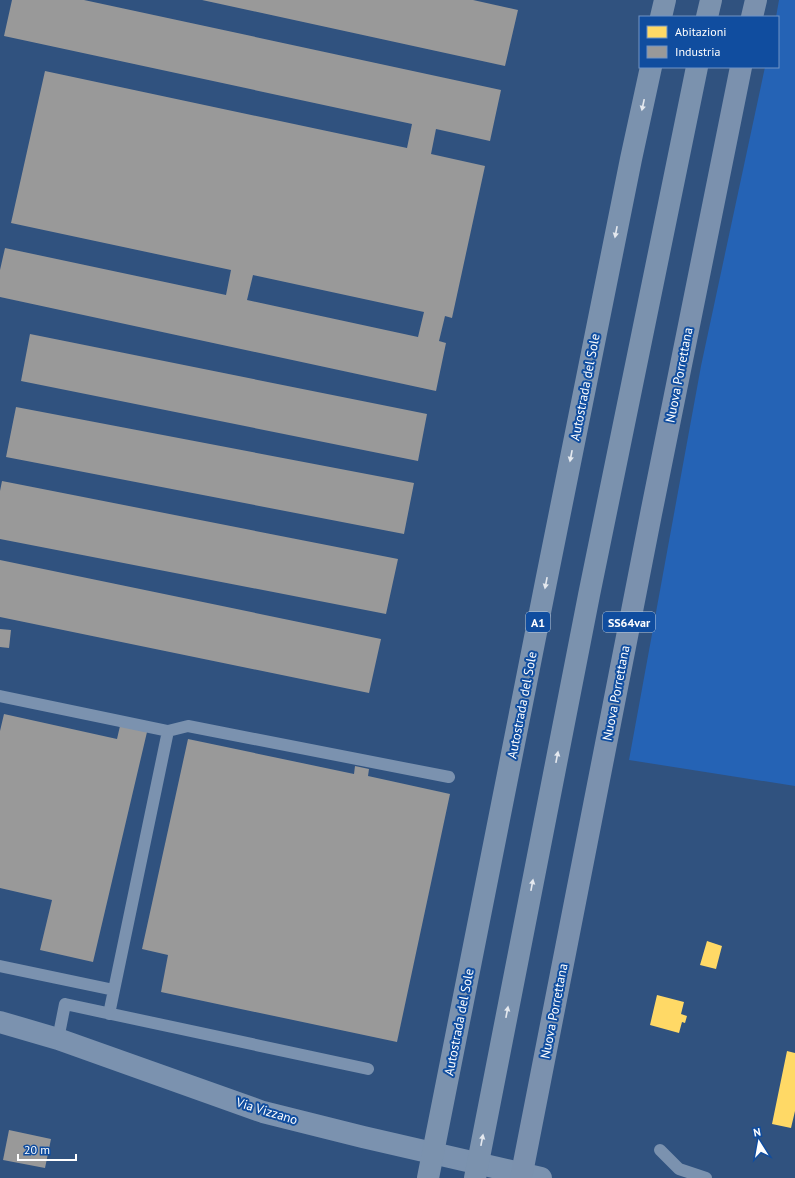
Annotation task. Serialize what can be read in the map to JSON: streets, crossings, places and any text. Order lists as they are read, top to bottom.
{
  "streets": {
    "highway": [
      "Nuova Porrettana",
      "Autostrada del Sole",
      "A1",
      "SS64var"
    ],
    "street": ["Via Vizzano"]
  },
  "legend": ["Abitazioni", "Industria"],
  "scale_bar": "20 m",
  "north": "top"
}
